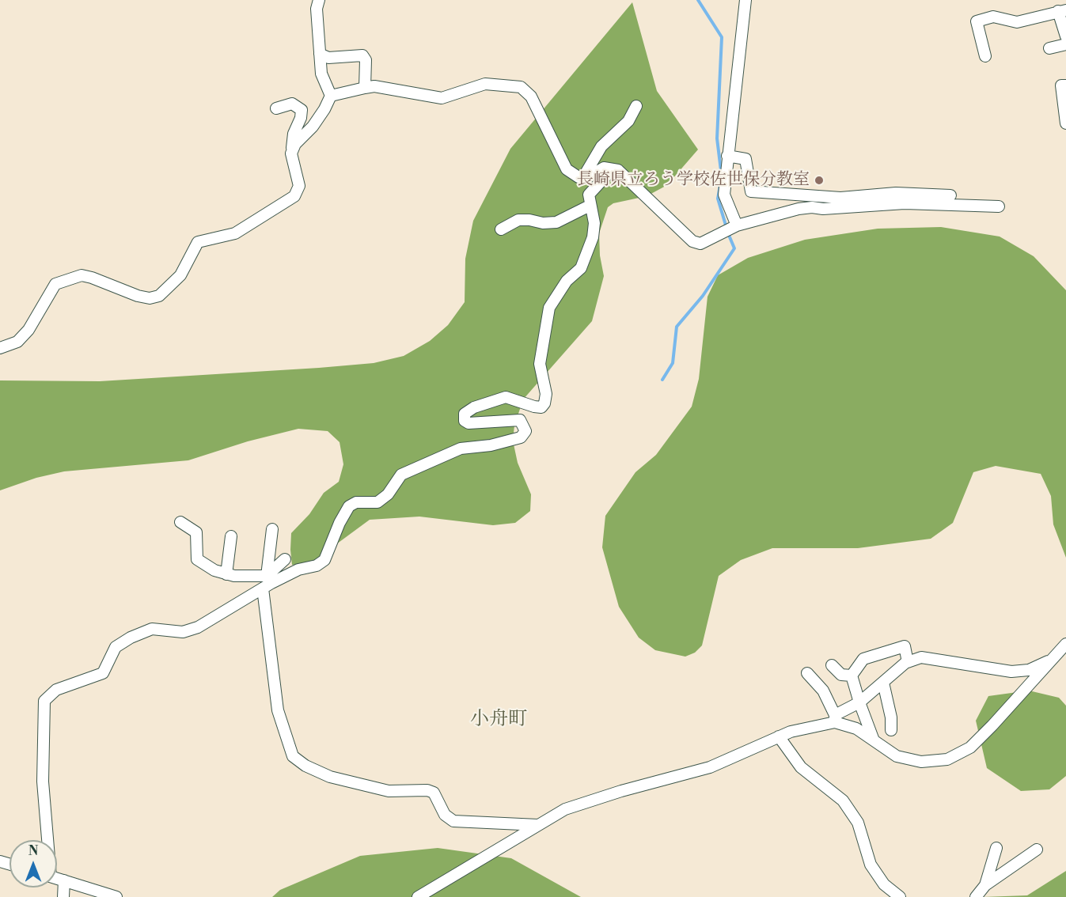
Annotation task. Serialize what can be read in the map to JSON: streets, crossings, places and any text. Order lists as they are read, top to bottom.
{
  "districts": ["小舟町"],
  "places": ["長崎県立ろう学校佐世保分教室"],
  "north": "top"
}
